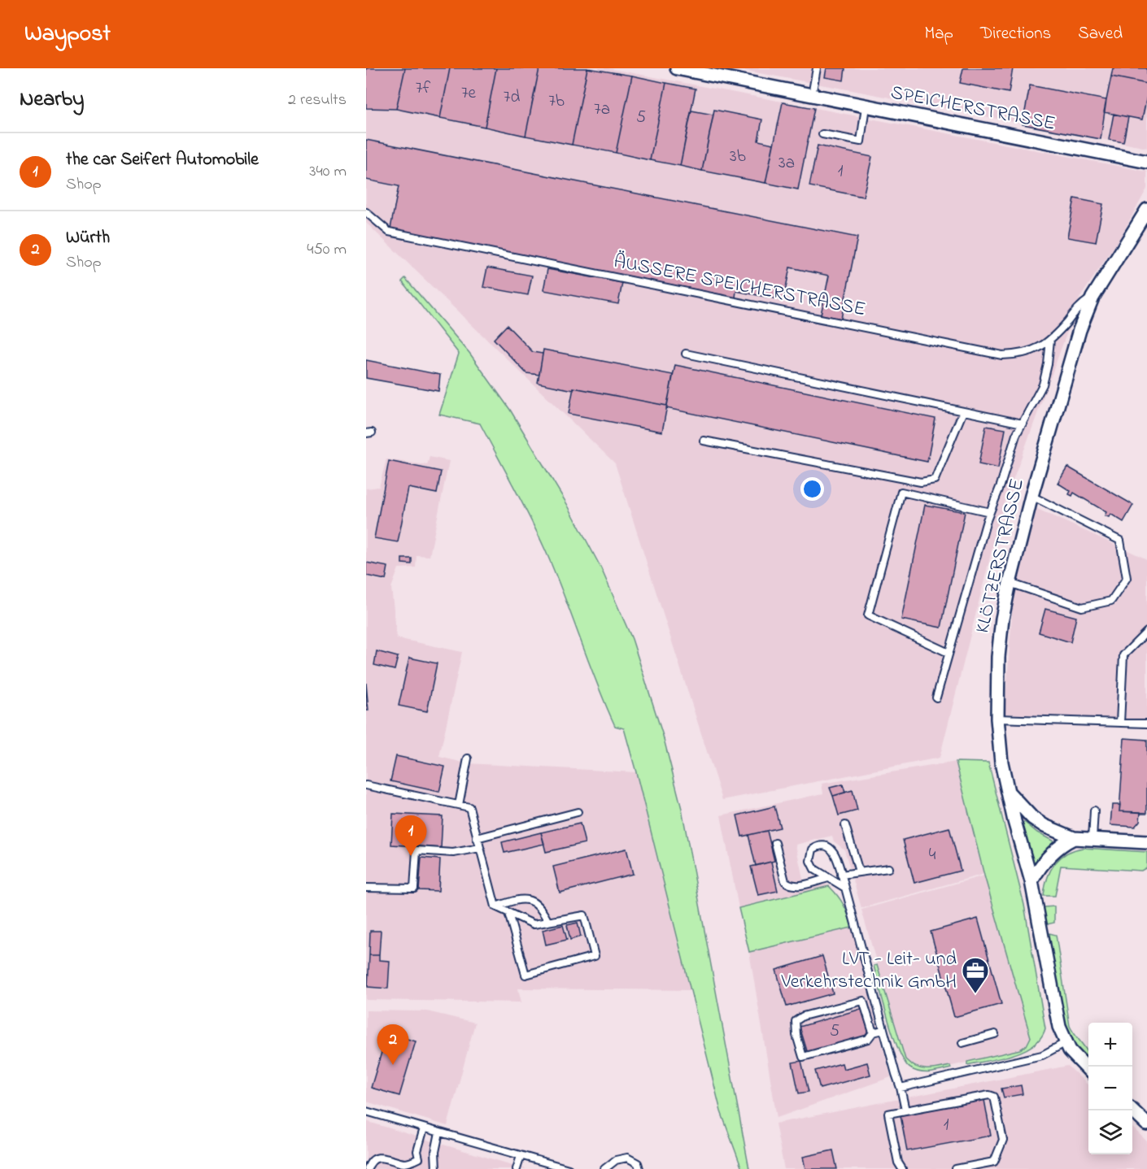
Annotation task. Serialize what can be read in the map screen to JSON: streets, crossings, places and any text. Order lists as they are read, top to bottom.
{
  "streets": {
    "street": ["SPEICHERSTRASSE", "KLÖTZERSTRASSE"],
    "lane": ["ÄUSSERE SPEICHERSTRASSE"]
  },
  "crossings": [
    ["ÄUSSERE SPEICHERSTRASSE", "KLÖTZERSTRASSE"]
  ],
  "places": {
    "office": ["LVT - Leit- und Verkehrstechnik GmbH"]
  },
  "house_numbers": [
    "7f",
    "7e",
    "7d",
    "7b",
    "7a",
    "5",
    "3b",
    "3a",
    "1",
    "4",
    "5",
    "1"
  ],
  "page": {
    "header": "Waypost",
    "nav": ["Map", "Directions", "Saved"],
    "heading": ["Nearby", "2 results"],
    "list": [
      {
        "mark": "1",
        "name": "the car Seifert Automobile",
        "note": "Shop",
        "value": "340 m"
      },
      {
        "mark": "2",
        "name": "Würth",
        "note": "Shop",
        "value": "450 m"
      }
    ],
    "pins": ["1", "2"],
    "map_buttons": ["+", "−"]
  }
}
